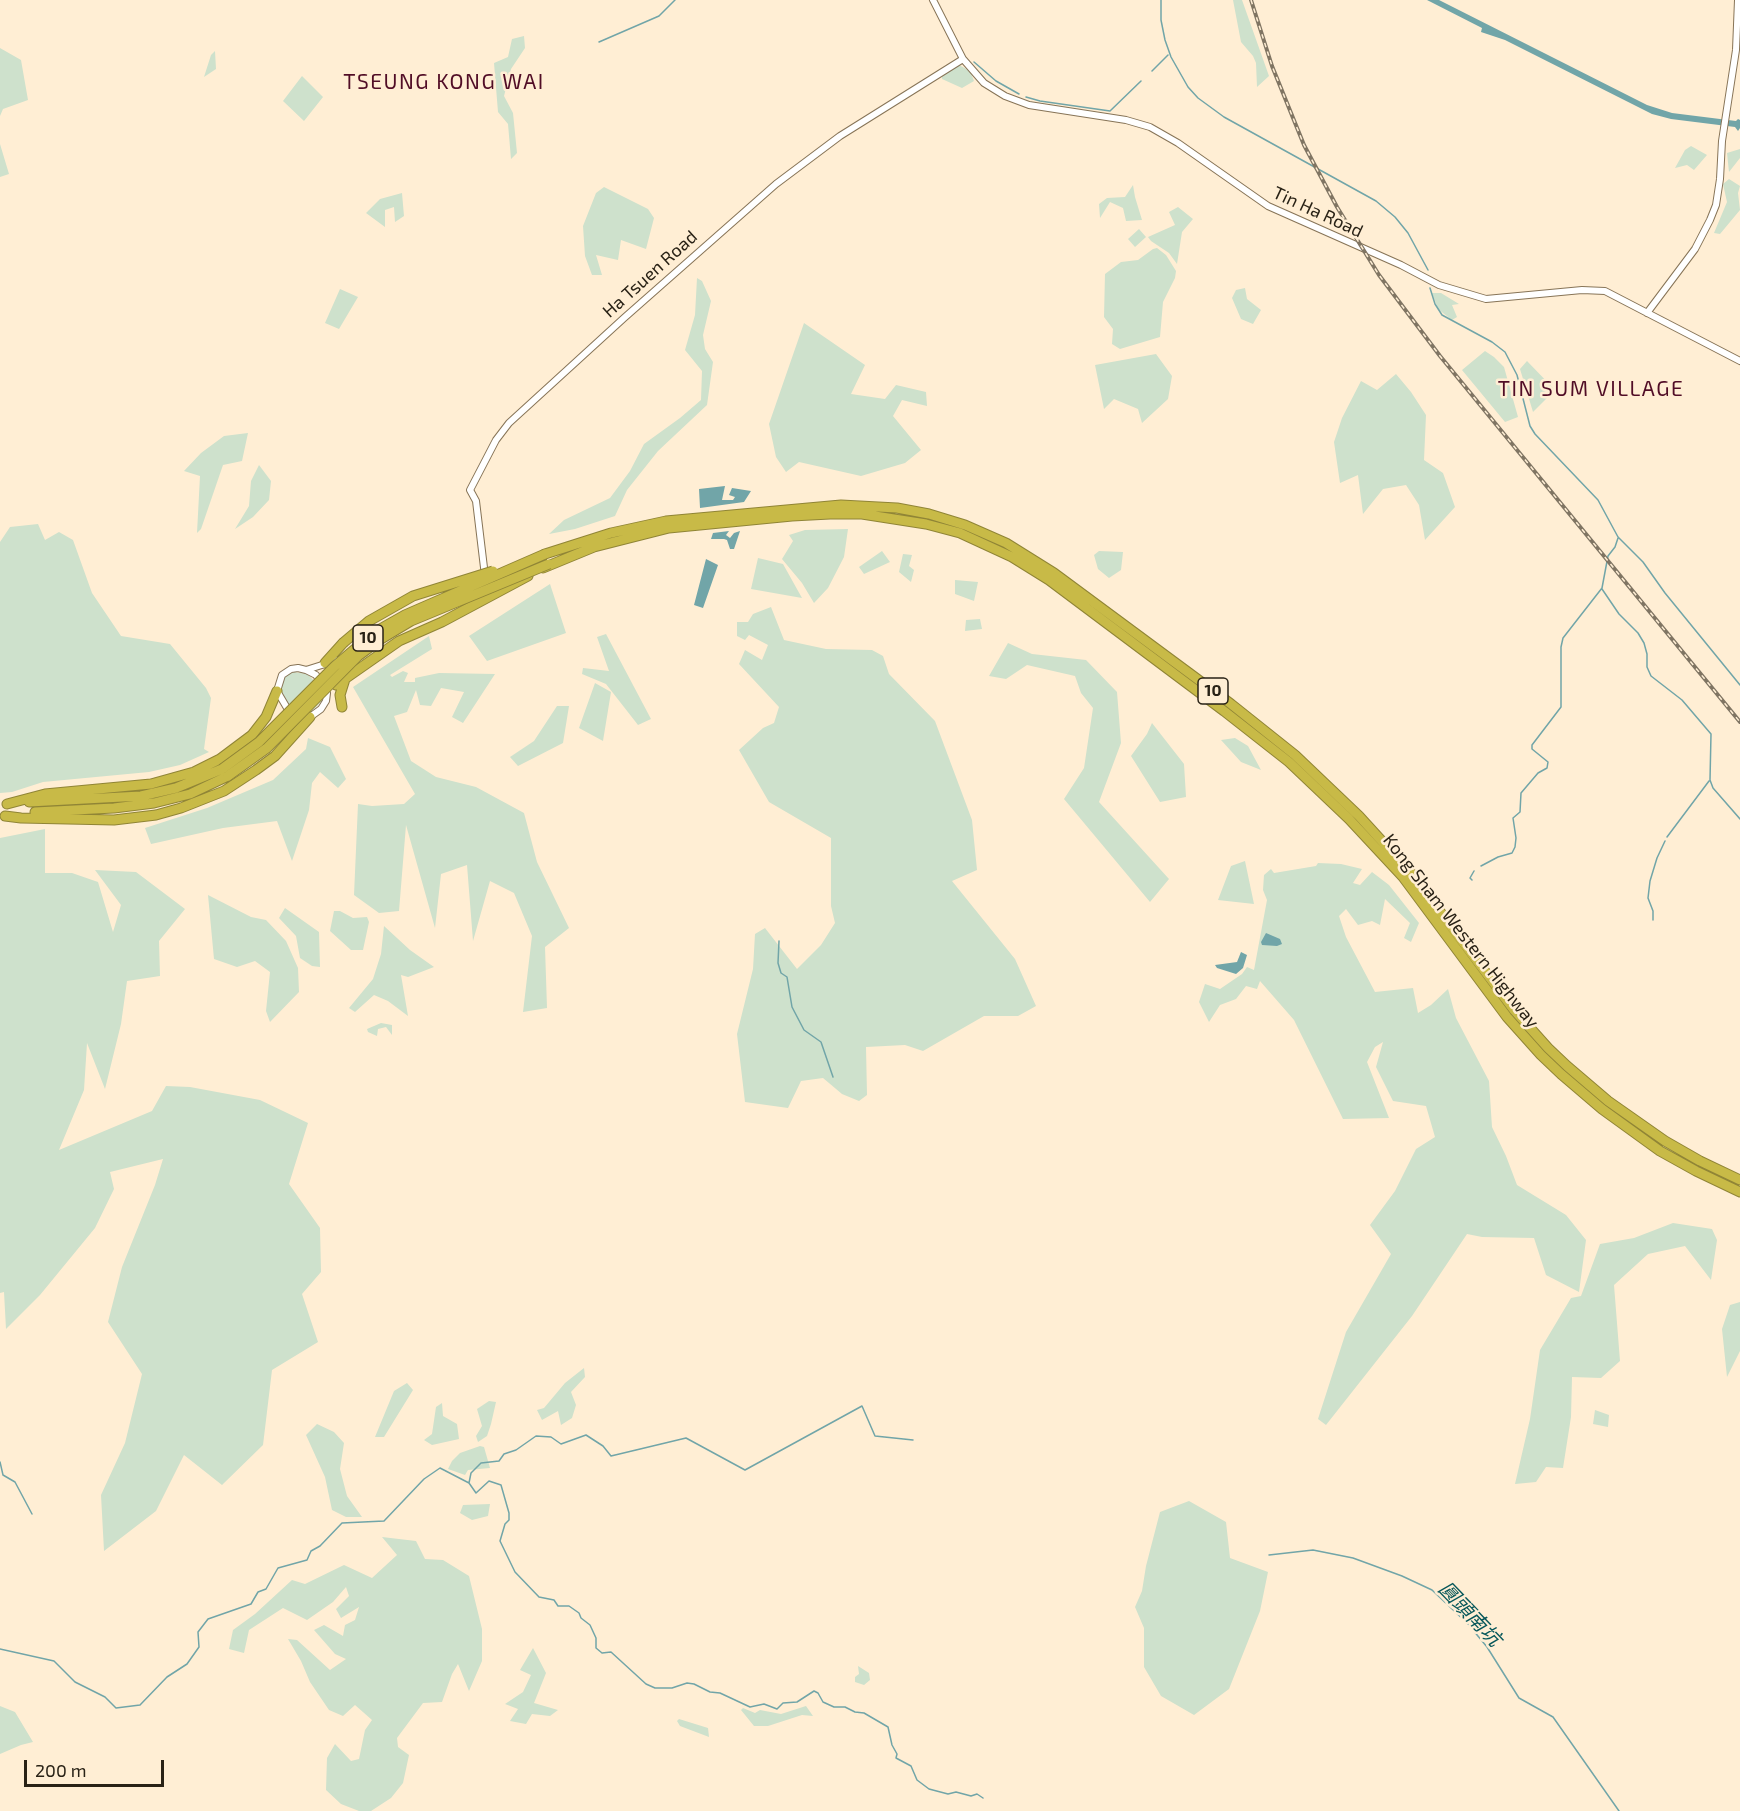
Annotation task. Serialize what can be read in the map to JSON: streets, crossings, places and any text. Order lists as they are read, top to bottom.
{
  "streets": {
    "highway": ["10", "Kong Sham Western Highway"],
    "street": ["Tin Ha Road", "Ha Tsuen Road"]
  },
  "crossings": [
    ["Tin Ha Road", "Ha Tsuen Road"]
  ],
  "districts": ["TSEUNG KONG WAI", "TIN SUM VILLAGE"],
  "water": ["圓頭南坑"],
  "scale_bar": "200 m"
}
